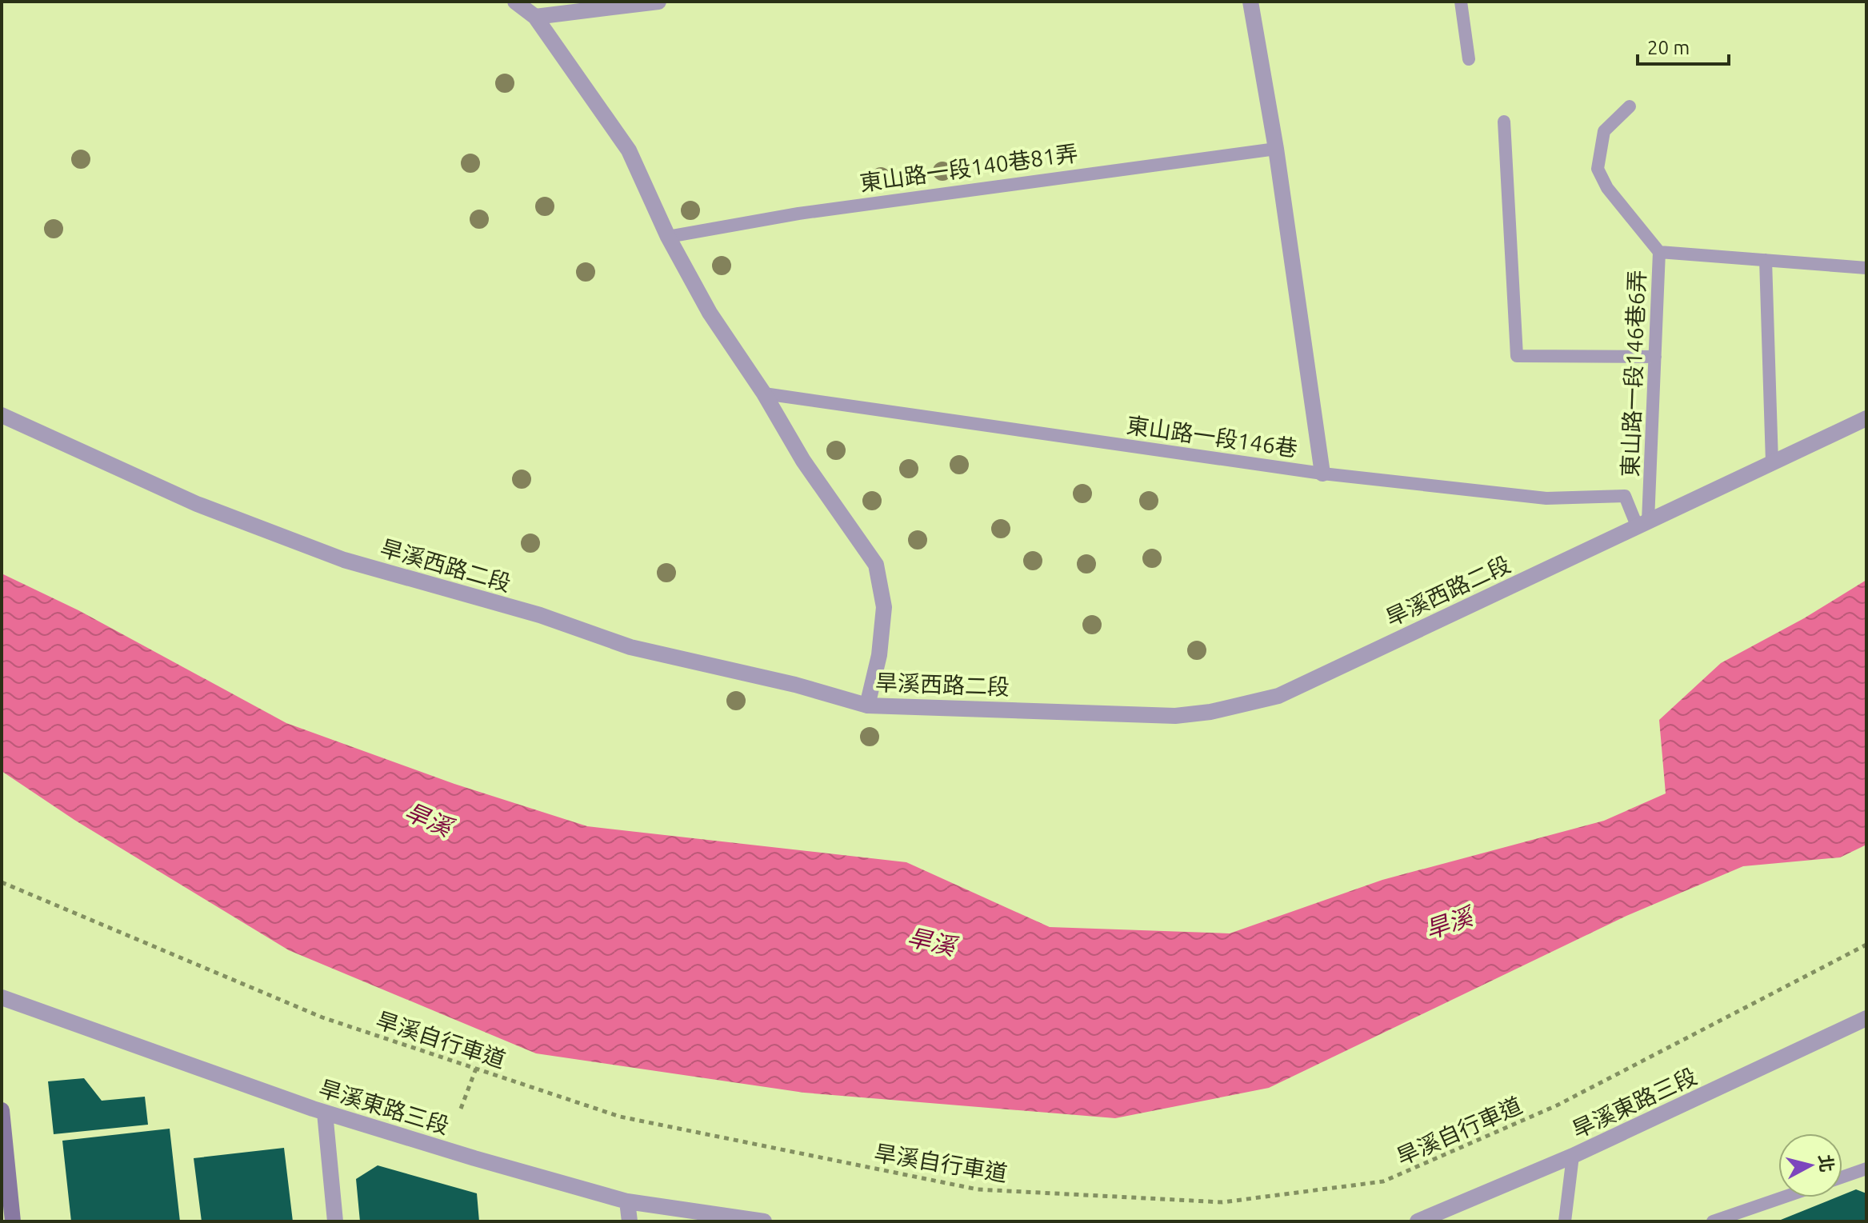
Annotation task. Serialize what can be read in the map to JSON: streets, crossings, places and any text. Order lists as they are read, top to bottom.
{
  "streets": {
    "street": ["旱溪西路二段", "旱溪東路三段"],
    "lane": ["東山路一段140巷81弄", "東山路一段146巷6弄", "東山路一段146巷"],
    "path": ["旱溪自行車道"]
  },
  "crossings": [
    ["東山路一段146巷6弄", "東山路一段146巷"],
    ["東山路一段146巷6弄", "旱溪西路二段"],
    ["東山路一段146巷", "旱溪西路二段"]
  ],
  "water": ["旱溪"],
  "scale_bar": "20 m",
  "north": "right"
}
